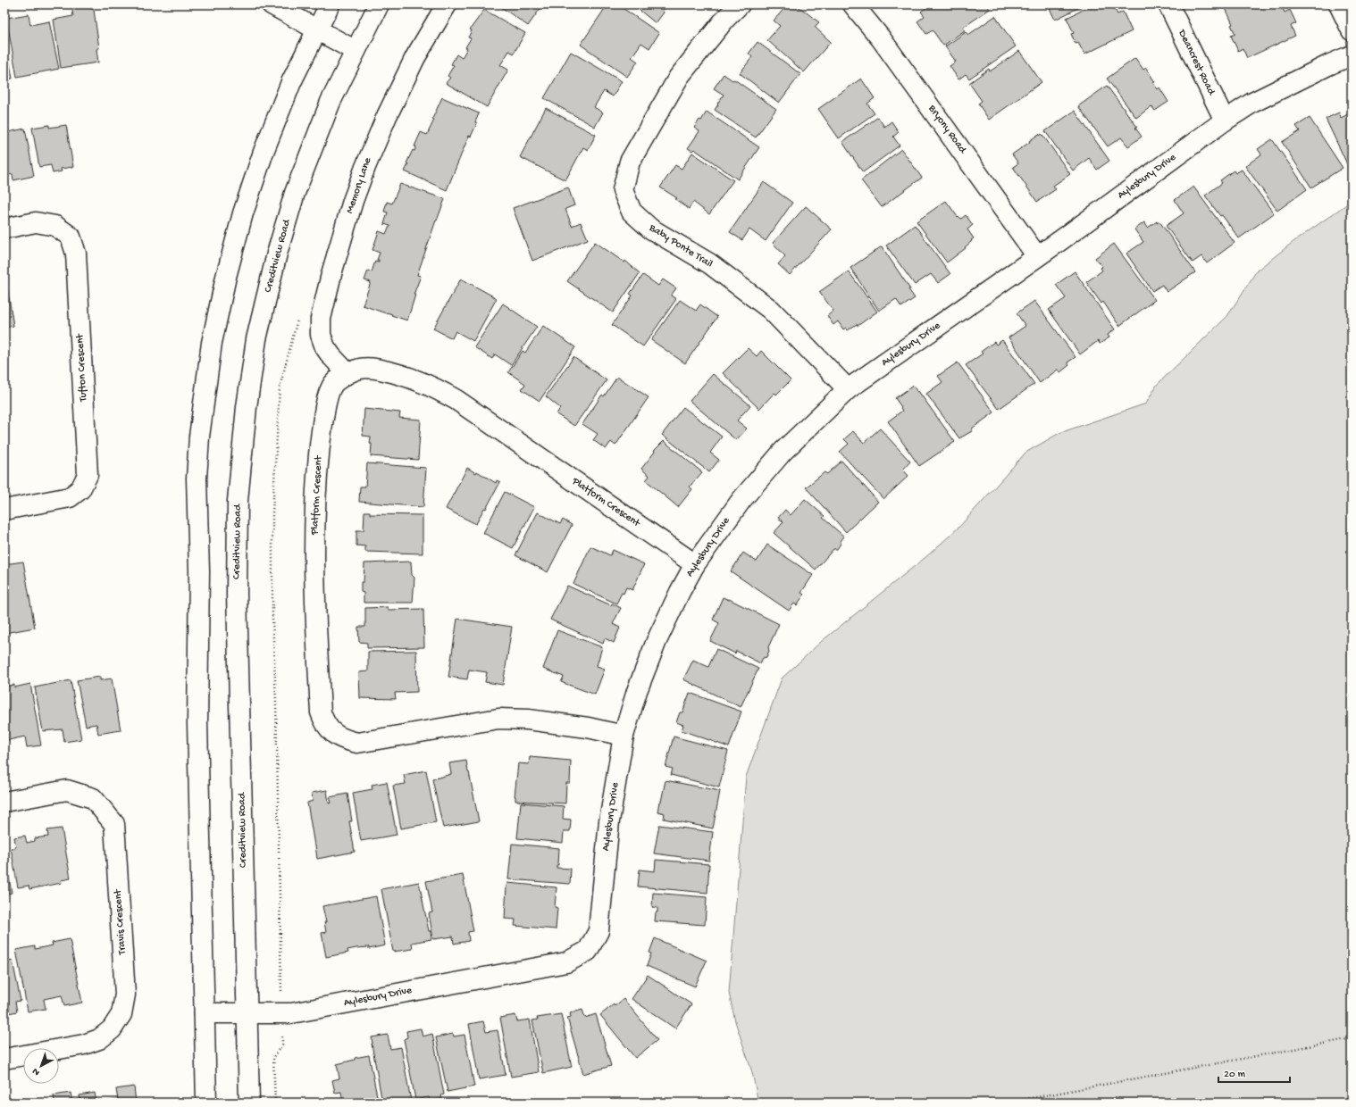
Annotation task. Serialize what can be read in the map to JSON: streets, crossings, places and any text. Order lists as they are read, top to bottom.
{
  "streets": {
    "street": [
      "Deancrest Road",
      "Bryony Road",
      "Aylesbury Drive",
      "Memory Lane",
      "Baby Ponte Trail",
      "Creditview Road",
      "Tufton Crescent",
      "Platform Crescent",
      "Travis Crescent"
    ]
  },
  "crossings": [
    ["Deancrest Road", "Aylesbury Drive"],
    ["Bryony Road", "Aylesbury Drive"],
    ["Aylesbury Drive", "Baby Ponte Trail"],
    ["Aylesbury Drive", "Creditview Road"],
    ["Aylesbury Drive", "Platform Crescent"],
    ["Memory Lane", "Platform Crescent"]
  ],
  "scale_bar": "20 m",
  "north": "bottom left"
}
